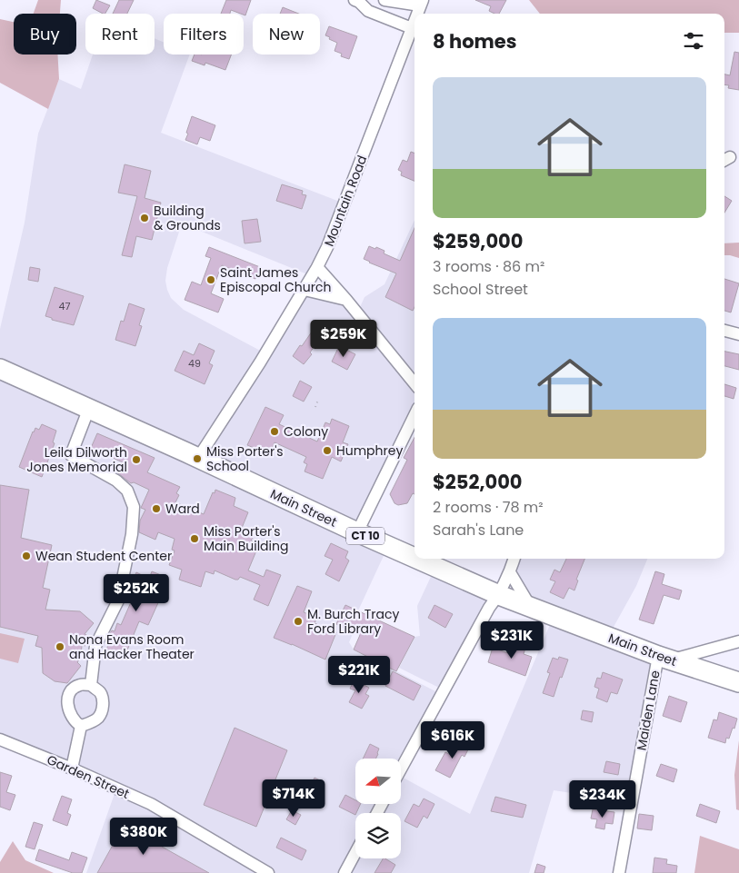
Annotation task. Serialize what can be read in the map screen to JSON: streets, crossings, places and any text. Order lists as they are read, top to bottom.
{
  "streets": {
    "highway": ["Main Street", "CT 10"],
    "street": ["Mountain Road", "Maiden Lane", "Garden Street"]
  },
  "crossings": [
    ["Mountain Road", "Main Street"],
    ["Main Street", "Maiden Lane"]
  ],
  "places": [
    "Building & Grounds",
    "Saint James Episcopal Church",
    "Colony",
    "Humphrey",
    "Miss Porter's School",
    "Leila Dilworth Jones Memorial",
    "Ward",
    "Miss Porter's Main Building",
    "Wean Student Center",
    "M. Burch Tracy Ford Library",
    "Nona Evans Room and Hacker Theater"
  ],
  "house_numbers": ["47", "49"],
  "north": "left",
  "page": {
    "chip": [
      "Buy",
      "Rent",
      "Filters",
      "New"
    ],
    "heading": "8 homes",
    "list": [
      {
        "name": "$259,000",
        "note": "3 rooms · 86 m² · School Street"
      },
      {
        "name": "$252,000",
        "note": "2 rooms · 78 m² · Sarah's Lane"
      }
    ],
    "price": [
      "$259K",
      "$252K",
      "$231K",
      "$221K",
      "$616K",
      "$714K",
      "$234K",
      "$380K"
    ]
  }
}
